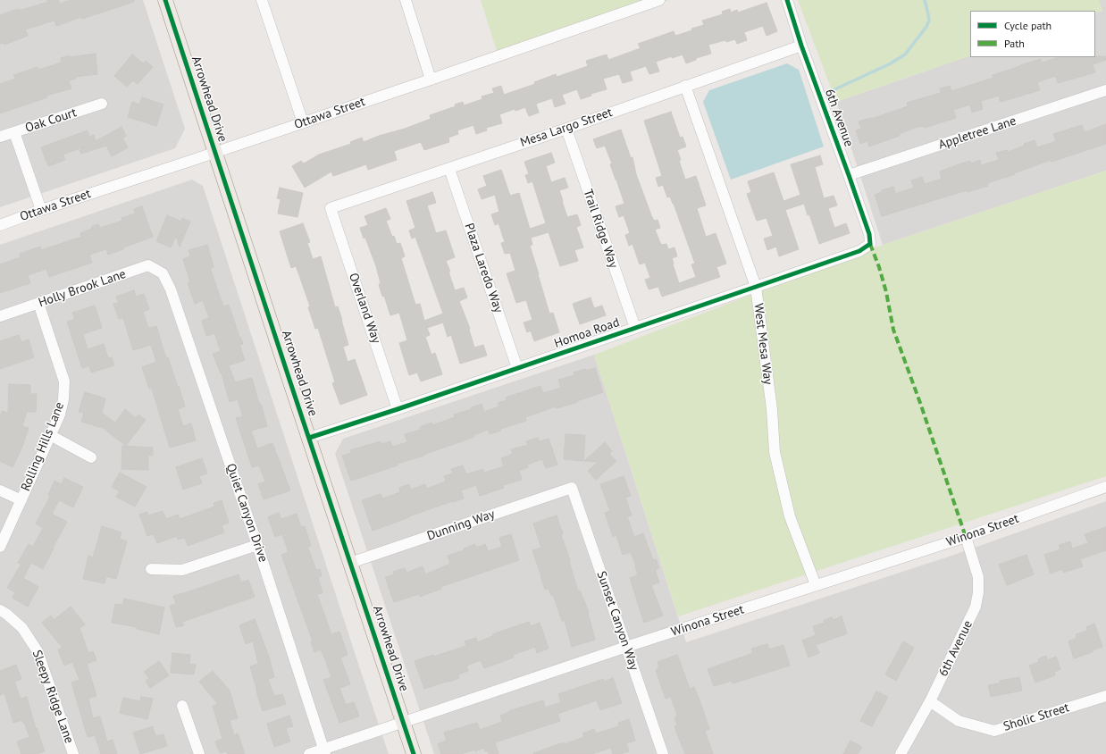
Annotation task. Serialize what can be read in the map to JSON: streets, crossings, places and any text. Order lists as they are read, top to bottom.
{
  "streets": {
    "main road": ["Arrowhead Drive"],
    "street": [
      "Ottawa Street",
      "6th Avenue",
      "Oak Court",
      "Mesa Largo Street",
      "Appletree Lane",
      "Trail Ridge Way",
      "Plaza Laredo Way",
      "Holly Brook Lane",
      "Overland Way",
      "Homoa Road",
      "West Mesa Way",
      "Rolling Hills Lane",
      "Quiet Canyon Drive",
      "Dunning Way",
      "Winona Street",
      "Sunset Canyon Way",
      "Sleepy Ridge Lane",
      "Sholic Street"
    ]
  },
  "crossings": [
    ["Arrowhead Drive", "Ottawa Street"],
    ["Arrowhead Drive", "Homoa Road"],
    ["Arrowhead Drive", "Dunning Way"],
    ["Arrowhead Drive", "Winona Street"],
    ["6th Avenue", "Mesa Largo Street"],
    ["6th Avenue", "Appletree Lane"],
    ["6th Avenue", "Homoa Road"],
    ["6th Avenue", "Winona Street"],
    ["6th Avenue", "Sholic Street"],
    ["Mesa Largo Street", "Trail Ridge Way"],
    ["Mesa Largo Street", "Plaza Laredo Way"],
    ["Mesa Largo Street", "Overland Way"],
    ["Mesa Largo Street", "West Mesa Way"],
    ["Trail Ridge Way", "Homoa Road"],
    ["Plaza Laredo Way", "Homoa Road"],
    ["Holly Brook Lane", "Rolling Hills Lane"],
    ["Holly Brook Lane", "Quiet Canyon Drive"],
    ["Overland Way", "Homoa Road"],
    ["Homoa Road", "West Mesa Way"],
    ["West Mesa Way", "Winona Street"],
    ["Quiet Canyon Drive", "Winona Street"],
    ["Dunning Way", "Sunset Canyon Way"],
    ["Winona Street", "Sunset Canyon Way"]
  ],
  "legend": ["Cycle path", "Path"]
}
